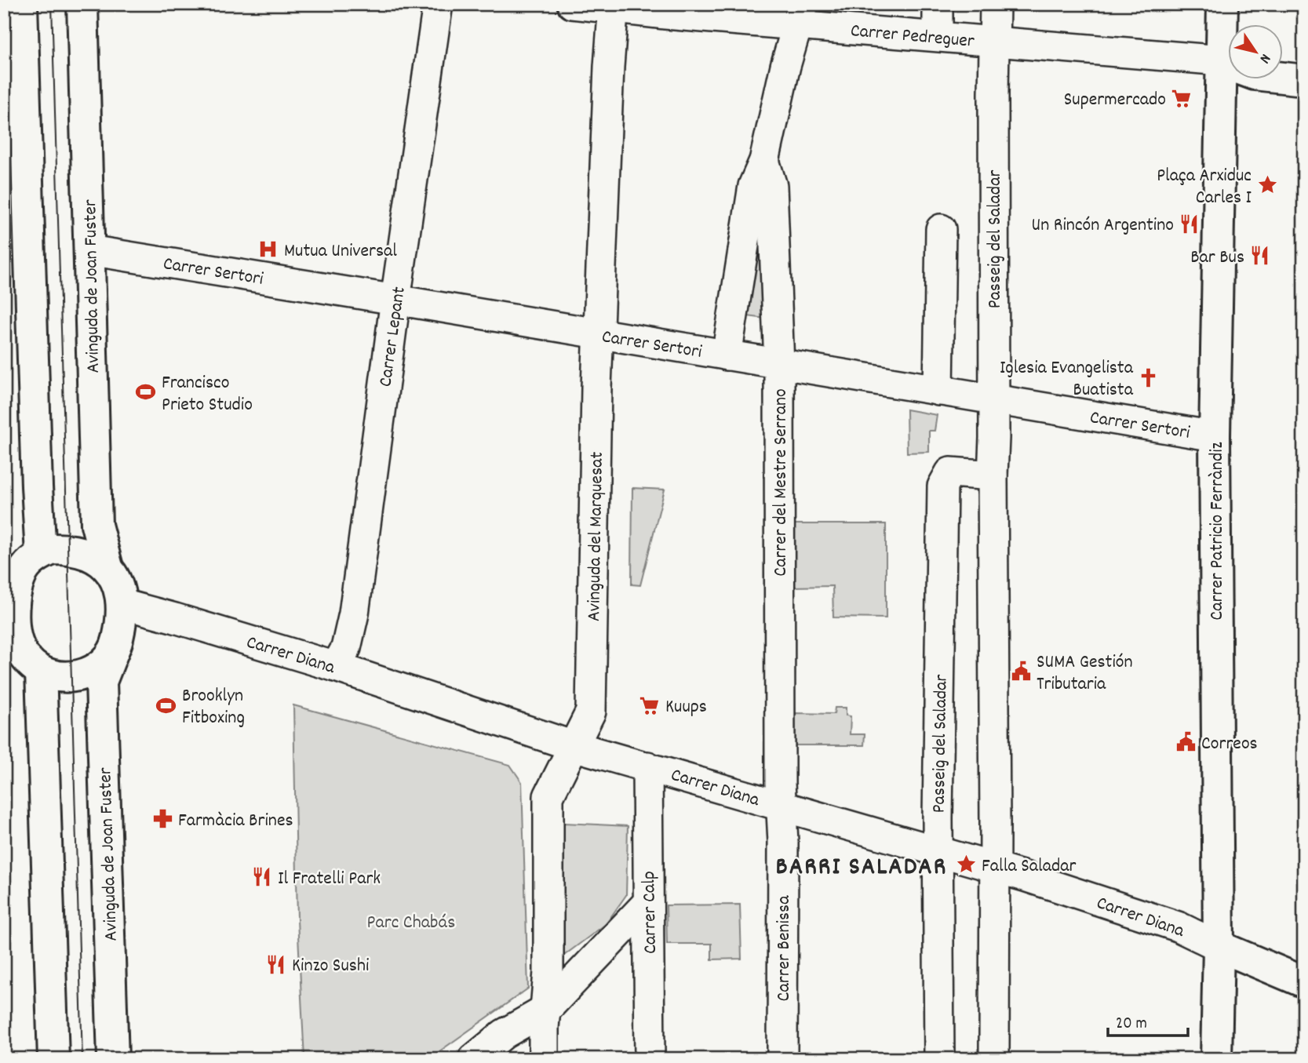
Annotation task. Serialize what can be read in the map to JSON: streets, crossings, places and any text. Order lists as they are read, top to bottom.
{
  "streets": {
    "main road": ["Avinguda de Joan Fuster", "Carrer Patricio Ferràndiz", "Carrer Diana"],
    "street": [
      "Carrer Pedreguer",
      "Passeig del Saladar",
      "Carrer Sertori",
      "Carrer Lepant",
      "Carrer del Mestre Serrano",
      "Avinguda del Marquesat",
      "Carrer Calp",
      "Carrer Benissa"
    ]
  },
  "crossings": [
    ["Carrer Pedreguer", "Passeig del Saladar"],
    ["Carrer Pedreguer", "Carrer del Mestre Serrano"],
    ["Carrer Pedreguer", "Avinguda del Marquesat"],
    ["Passeig del Saladar", "Carrer Sertori"],
    ["Passeig del Saladar", "Carrer Diana"],
    ["Carrer Sertori", "Avinguda de Joan Fuster"],
    ["Carrer Sertori", "Carrer Lepant"],
    ["Carrer Sertori", "Carrer del Mestre Serrano"],
    ["Carrer Sertori", "Carrer Patricio Ferràndiz"],
    ["Carrer Sertori", "Avinguda del Marquesat"],
    ["Avinguda de Joan Fuster", "Carrer Diana"],
    ["Carrer Lepant", "Carrer Diana"],
    ["Carrer del Mestre Serrano", "Carrer Diana"],
    ["Carrer del Mestre Serrano", "Carrer Benissa"],
    ["Carrer Patricio Ferràndiz", "Carrer Diana"],
    ["Avinguda del Marquesat", "Carrer Diana"],
    ["Carrer Diana", "Carrer Calp"],
    ["Carrer Diana", "Carrer Benissa"]
  ],
  "districts": ["BARRI SALADAR"],
  "parks": ["Parc Chabás"],
  "places": {
    "supermarket": ["Supermercado", "Kuups"],
    "place": ["Plaça Arxiduc Carles I", "Falla Saladar"],
    "restaurant": [
      "Un Rincón Argentino",
      "Bar Bus",
      "Il Fratelli Park",
      "Kinzo Sushi"
    ],
    "hospital": ["Mutua Universal"],
    "church": ["Iglesia Evangelista Buatista"],
    "sports": ["Francisco Prieto Studio", "Brooklyn Fitboxing"],
    "public building": ["SUMA Gestión Tributaria", "Correos"],
    "pharmacy": ["Farmàcia Brines"]
  },
  "scale_bar": "20 m",
  "north": "bottom right"
}
